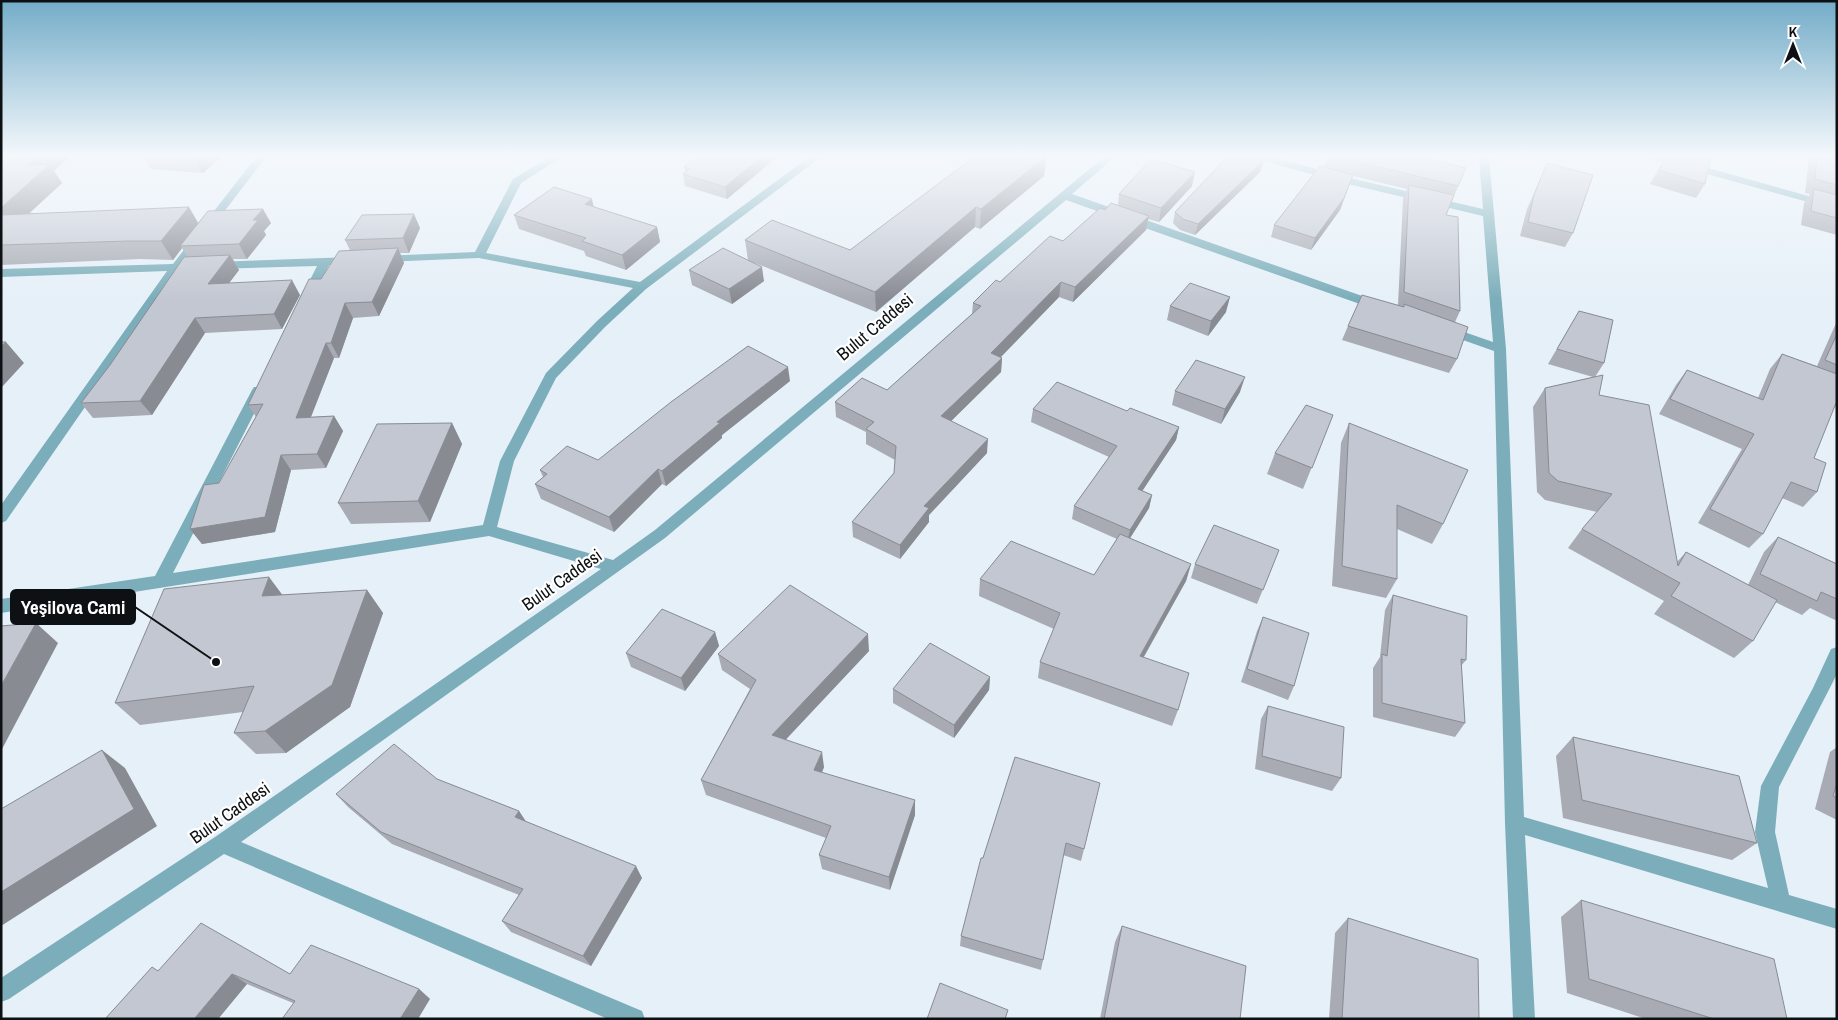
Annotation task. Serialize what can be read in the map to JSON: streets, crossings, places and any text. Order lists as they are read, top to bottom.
{
  "streets": {
    "street": ["Bulut Caddesi"]
  },
  "places": ["Yeşilova Cami"],
  "north": "top"
}
